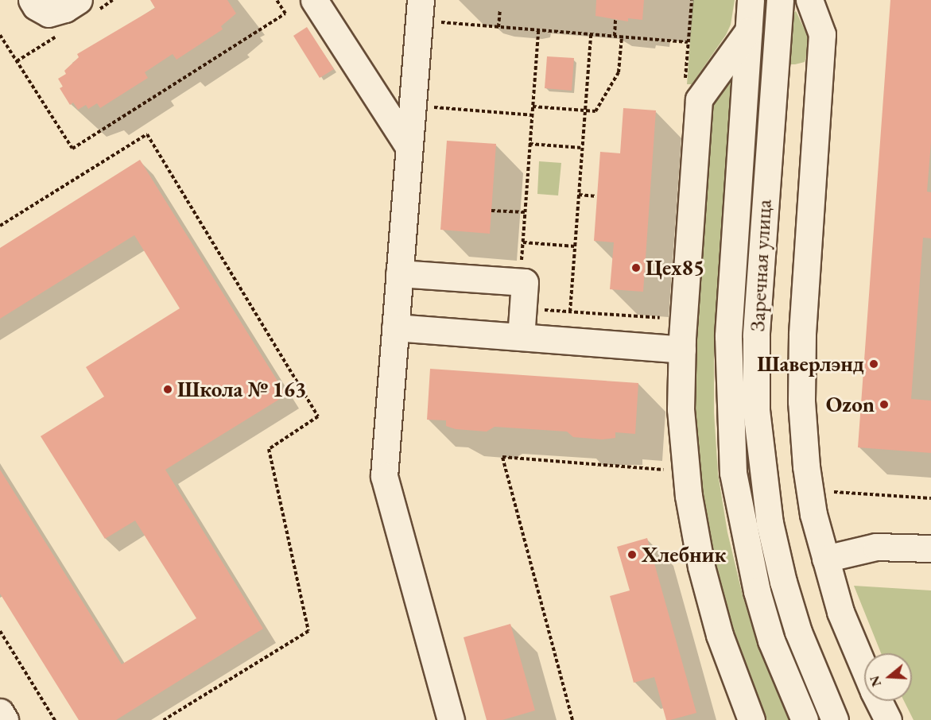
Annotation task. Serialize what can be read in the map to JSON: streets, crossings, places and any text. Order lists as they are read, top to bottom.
{
  "streets": {
    "street": ["Заречная улица"]
  },
  "places": [
    "Цех85",
    "Шаверлэнд",
    "Школа № 163",
    "Ozon",
    "Хлебник"
  ],
  "north": "left"
}
